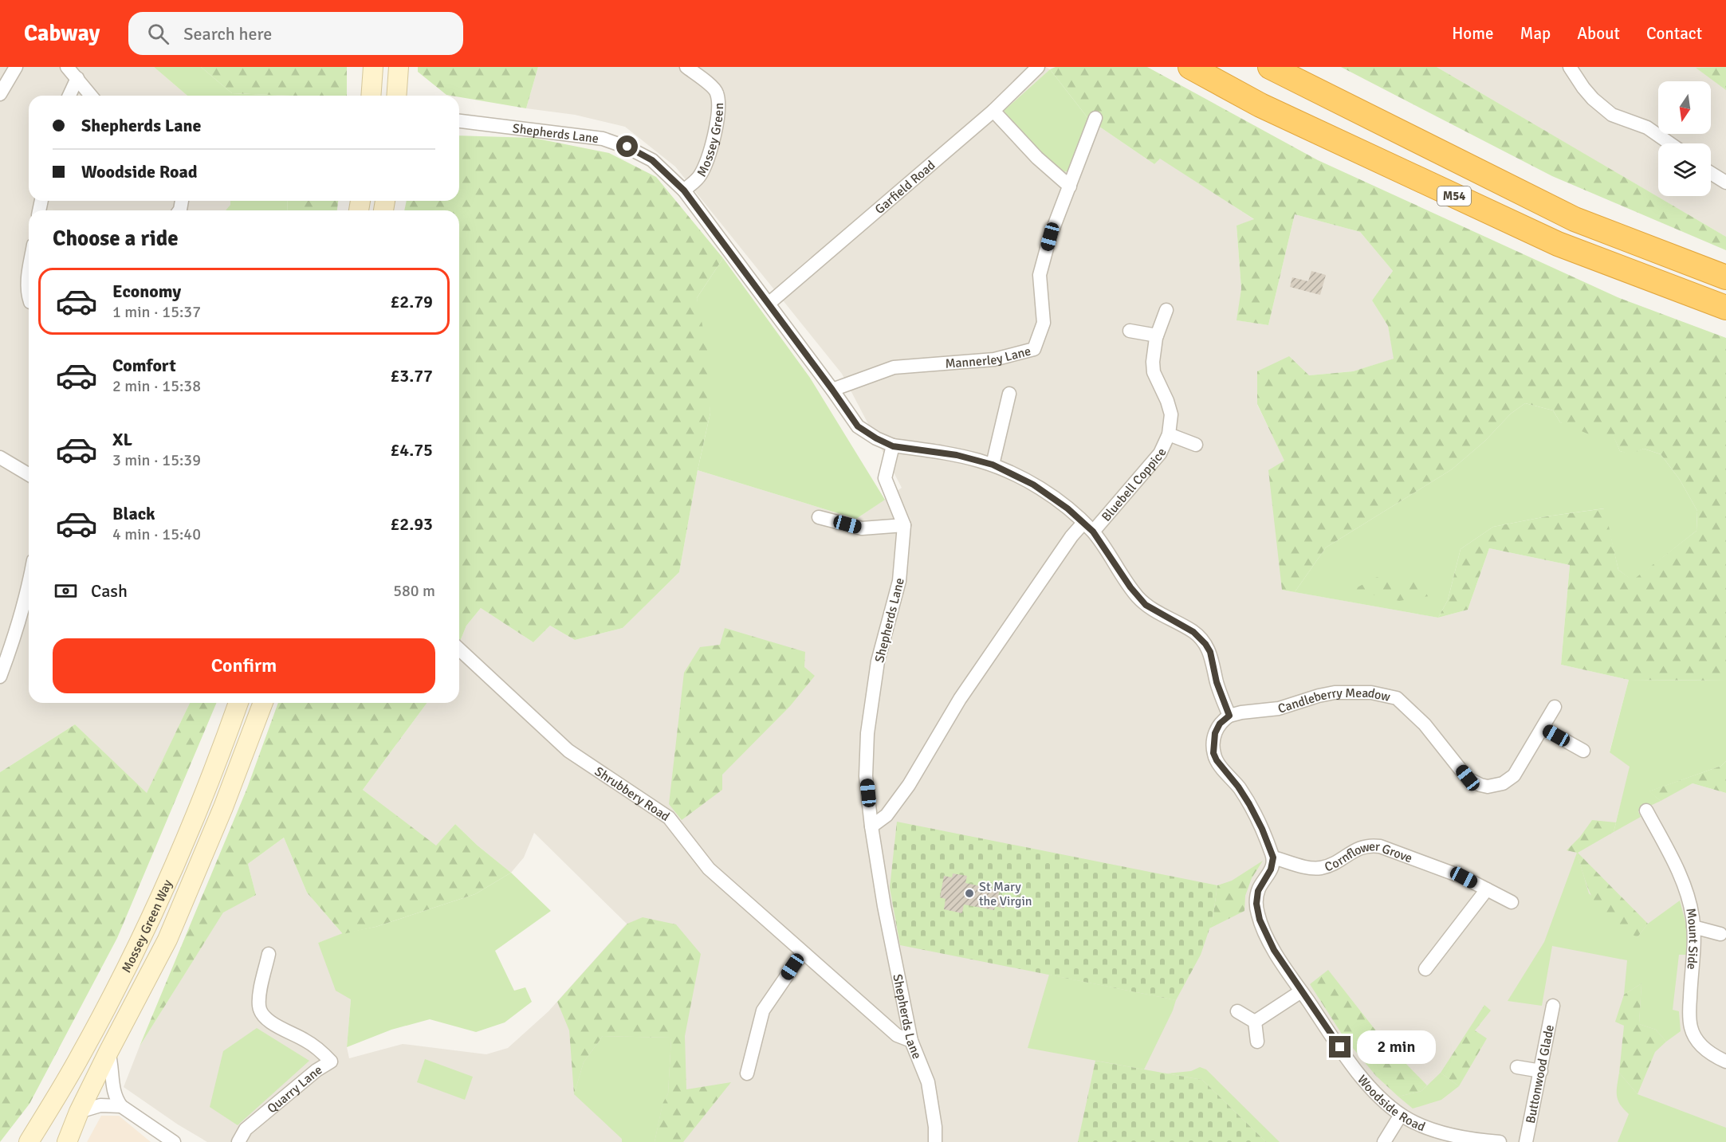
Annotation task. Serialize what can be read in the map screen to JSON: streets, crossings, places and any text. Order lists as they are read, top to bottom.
{
  "streets": {
    "highway": ["M54"],
    "main road": ["Mossey Green Way"],
    "street": [
      "Shepherds Lane",
      "Mossey Green",
      "Garfield Road",
      "Mannerley Lane",
      "Bluebell Coppice",
      "Candleberry Meadow",
      "Shrubbery Road",
      "Cornflower Grove",
      "Mount Side",
      "Buttonwood Glade",
      "Quarry Lane",
      "Woodside Road"
    ]
  },
  "crossings": [
    ["Shepherds Lane", "Mossey Green"],
    ["Shepherds Lane", "Garfield Road"],
    ["Shepherds Lane", "Mannerley Lane"],
    ["Shepherds Lane", "Bluebell Coppice"],
    ["Shepherds Lane", "Shrubbery Road"],
    ["Cornflower Grove", "Woodside Road"]
  ],
  "places": ["St Mary the Virgin"],
  "north": "bottom",
  "page": {
    "header": "Cabway",
    "search": "Search here",
    "nav": [
      "Home",
      "Map",
      "About",
      "Contact"
    ],
    "banner": ["Shepherds Lane", "Woodside Road"],
    "heading": "Choose a ride",
    "list": [
      {
        "name": "Economy",
        "note": "1 min · 15:37",
        "value": "£2.79"
      },
      {
        "name": "Comfort",
        "note": "2 min · 15:38",
        "value": "£3.77"
      },
      {
        "name": "XL",
        "note": "3 min · 15:39",
        "value": "£4.75"
      },
      {
        "name": "Black",
        "note": "4 min · 15:40",
        "value": "£2.93"
      }
    ],
    "pay": ["Cash", "580 m"],
    "buttons": "Confirm",
    "bubble": "2 min"
  }
}
